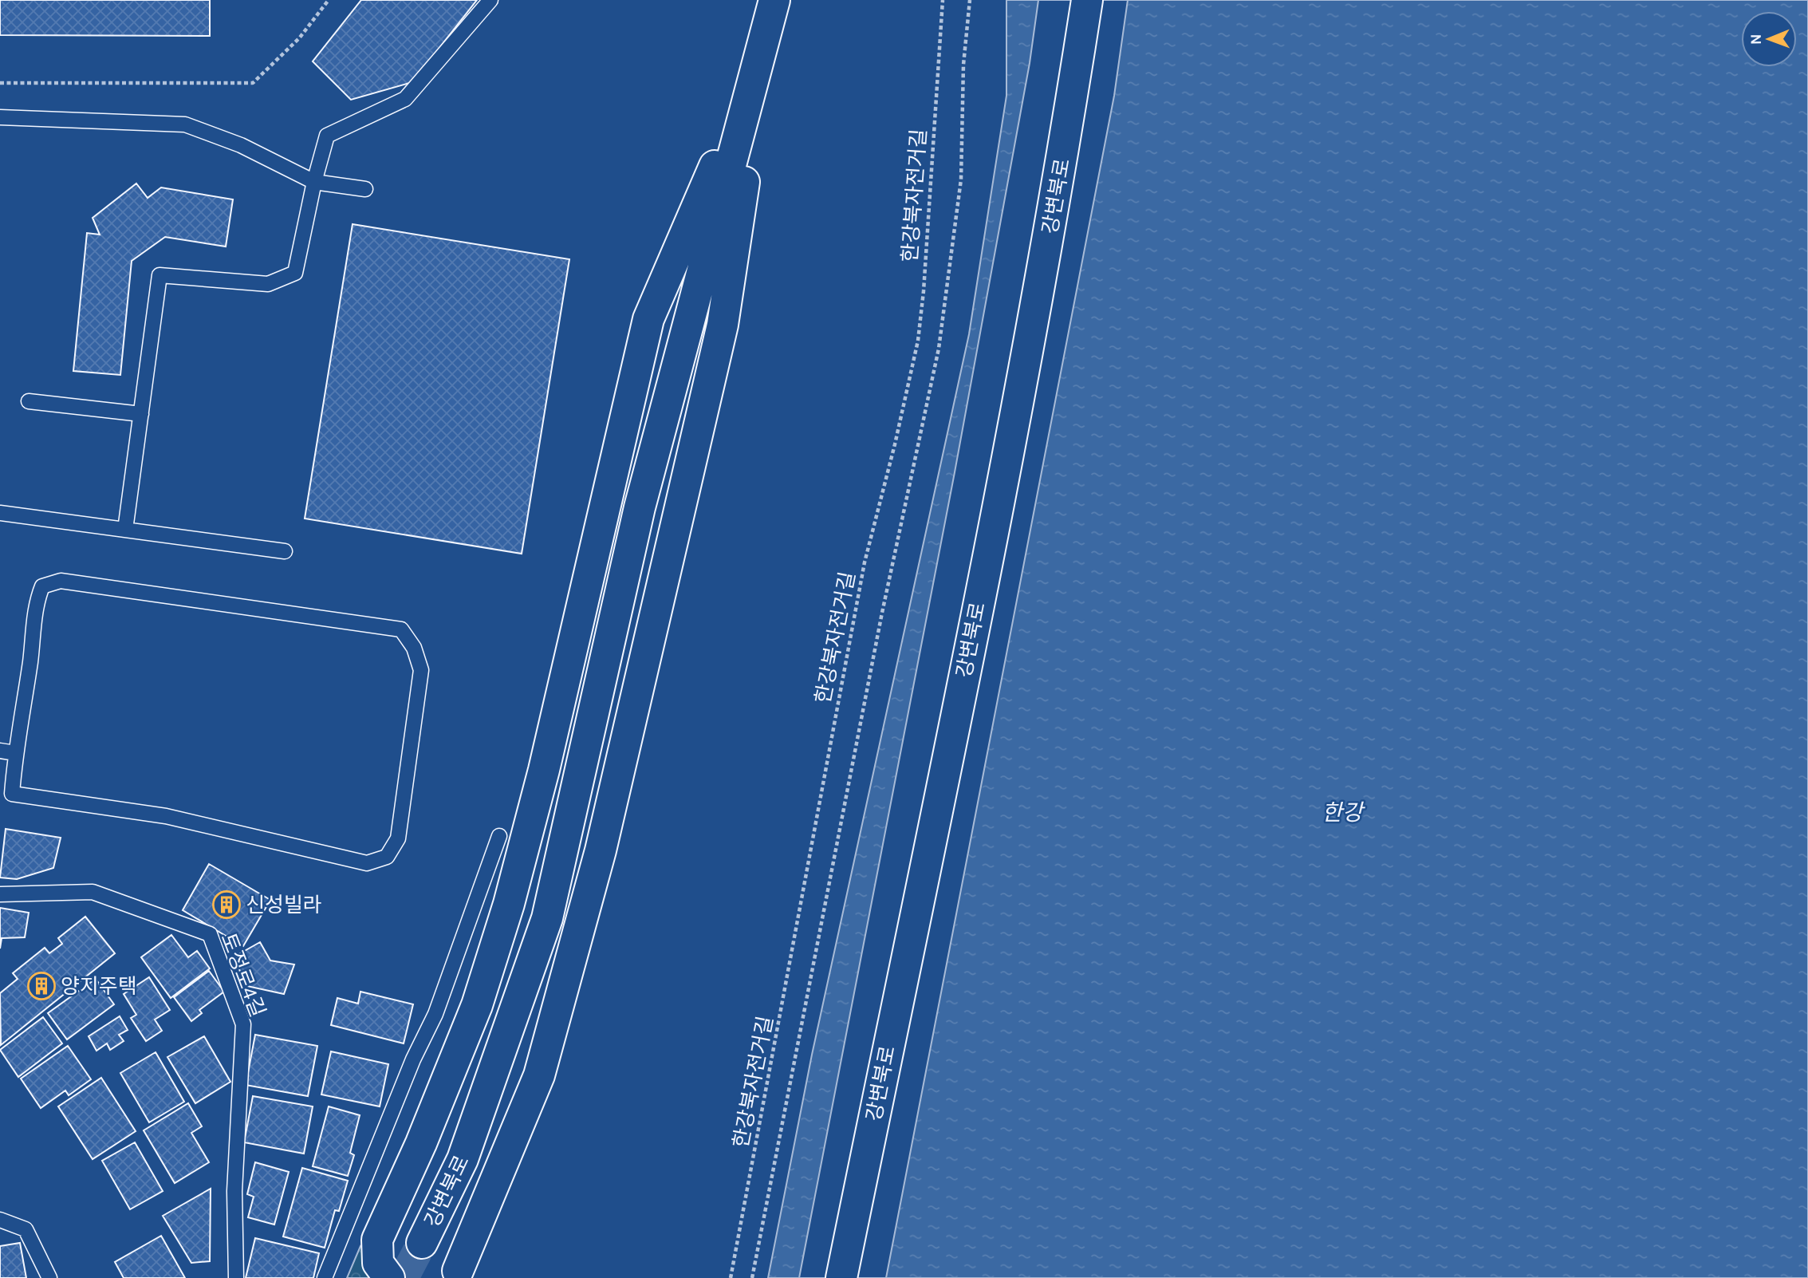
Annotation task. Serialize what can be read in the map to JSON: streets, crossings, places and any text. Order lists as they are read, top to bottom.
{
  "streets": {
    "highway": ["강변북로"],
    "lane": ["토정로4길"],
    "path": ["한강북자전거길"]
  },
  "water": ["한강"],
  "places": {
    "building": ["신성빌라", "양지주택"]
  },
  "north": "left"
}
